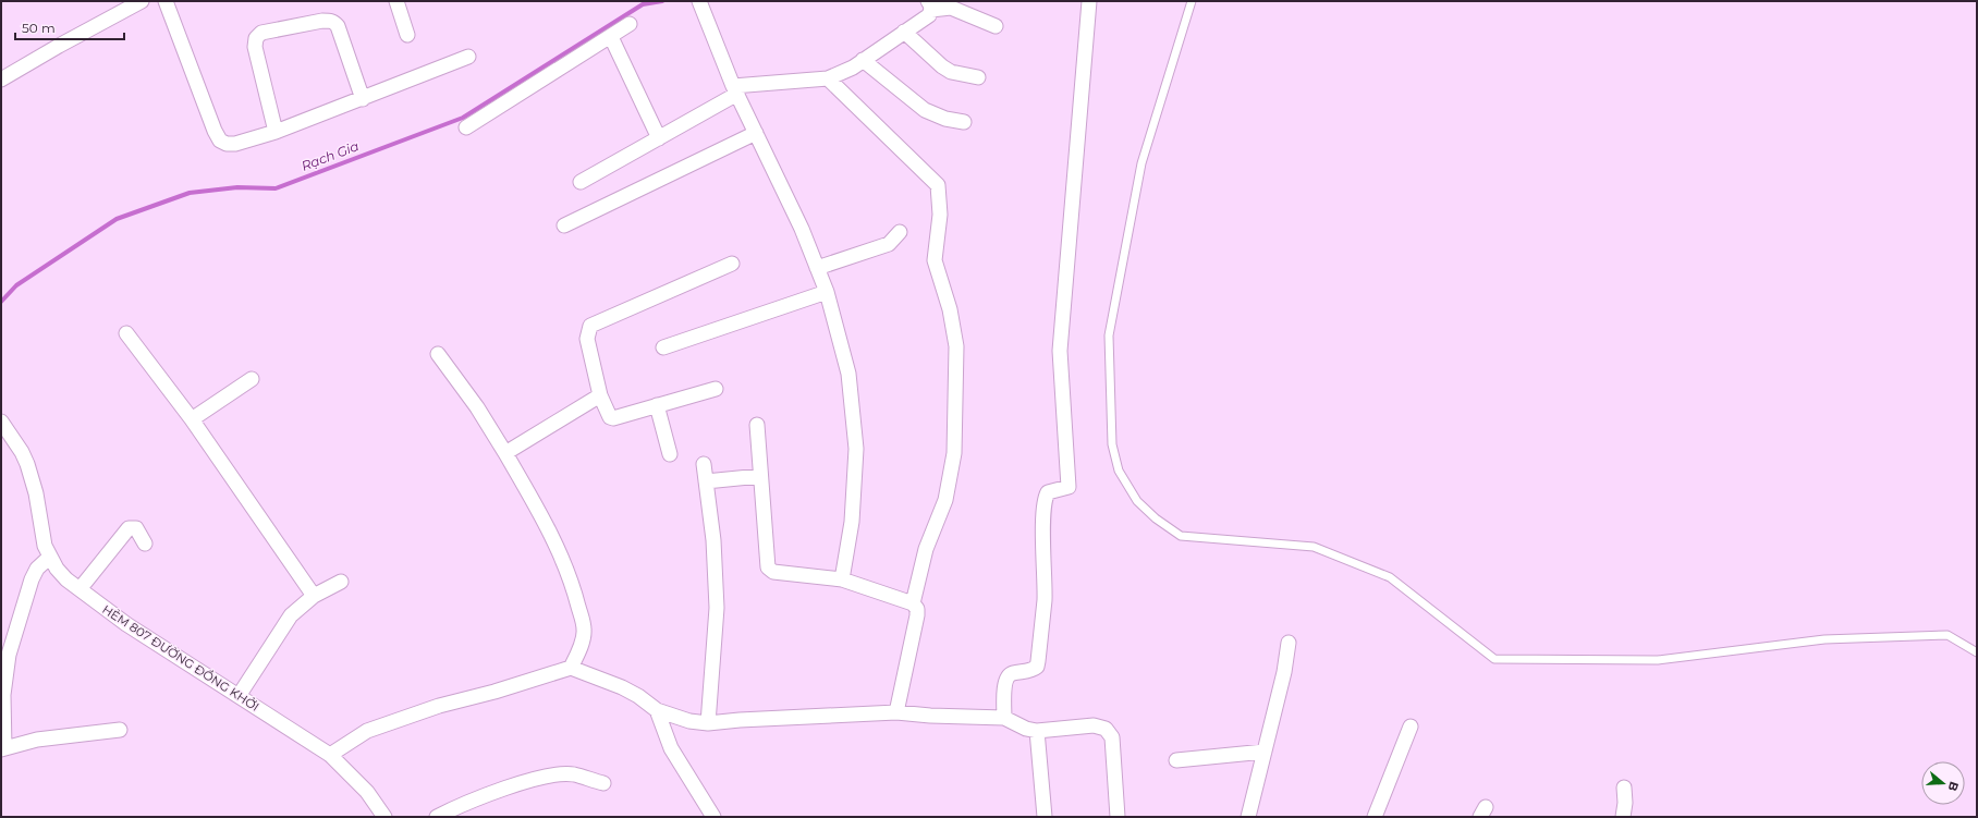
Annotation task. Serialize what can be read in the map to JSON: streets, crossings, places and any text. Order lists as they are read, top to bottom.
{
  "streets": {
    "street": ["HẺM 807 ĐƯỜNG ĐỒNG KHỞI"]
  },
  "water": ["Rạch Gia"],
  "scale_bar": "50 m",
  "north": "right"
}
